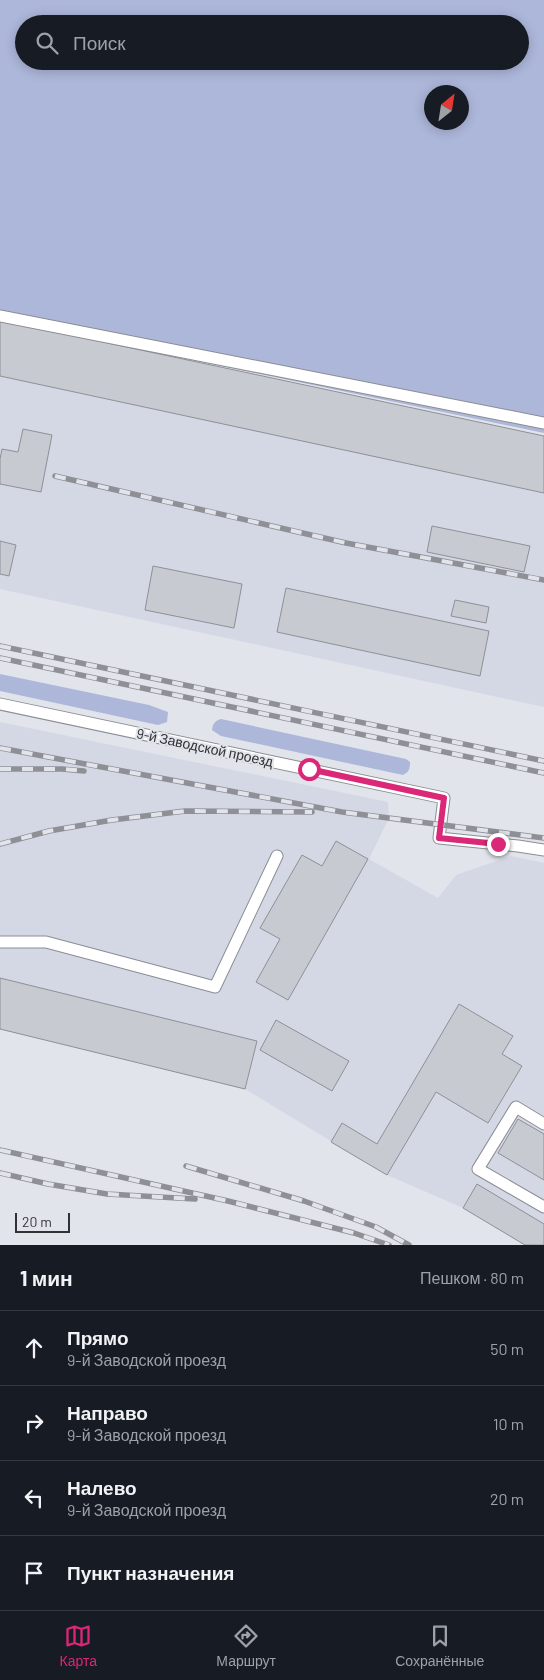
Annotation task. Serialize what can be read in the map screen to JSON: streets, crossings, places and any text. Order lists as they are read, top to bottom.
{
  "streets": {
    "lane": ["9-й Заводской проезд"]
  },
  "scale_bar": "20 m",
  "north": "top right",
  "page": {
    "search": "Поиск",
    "scale": "20 m",
    "heading": ["1 мин", "Пешком · 80 m"],
    "list": [
      ["Прямо", "9-й Заводской проезд", "50 m"],
      ["Направо", "9-й Заводской проезд", "10 m"],
      ["Налево", "9-й Заводской проезд", "20 m"],
      "Пункт назначения"
    ],
    "nav": ["Карта", "Маршрут", "Сохранённые"]
  }
}
